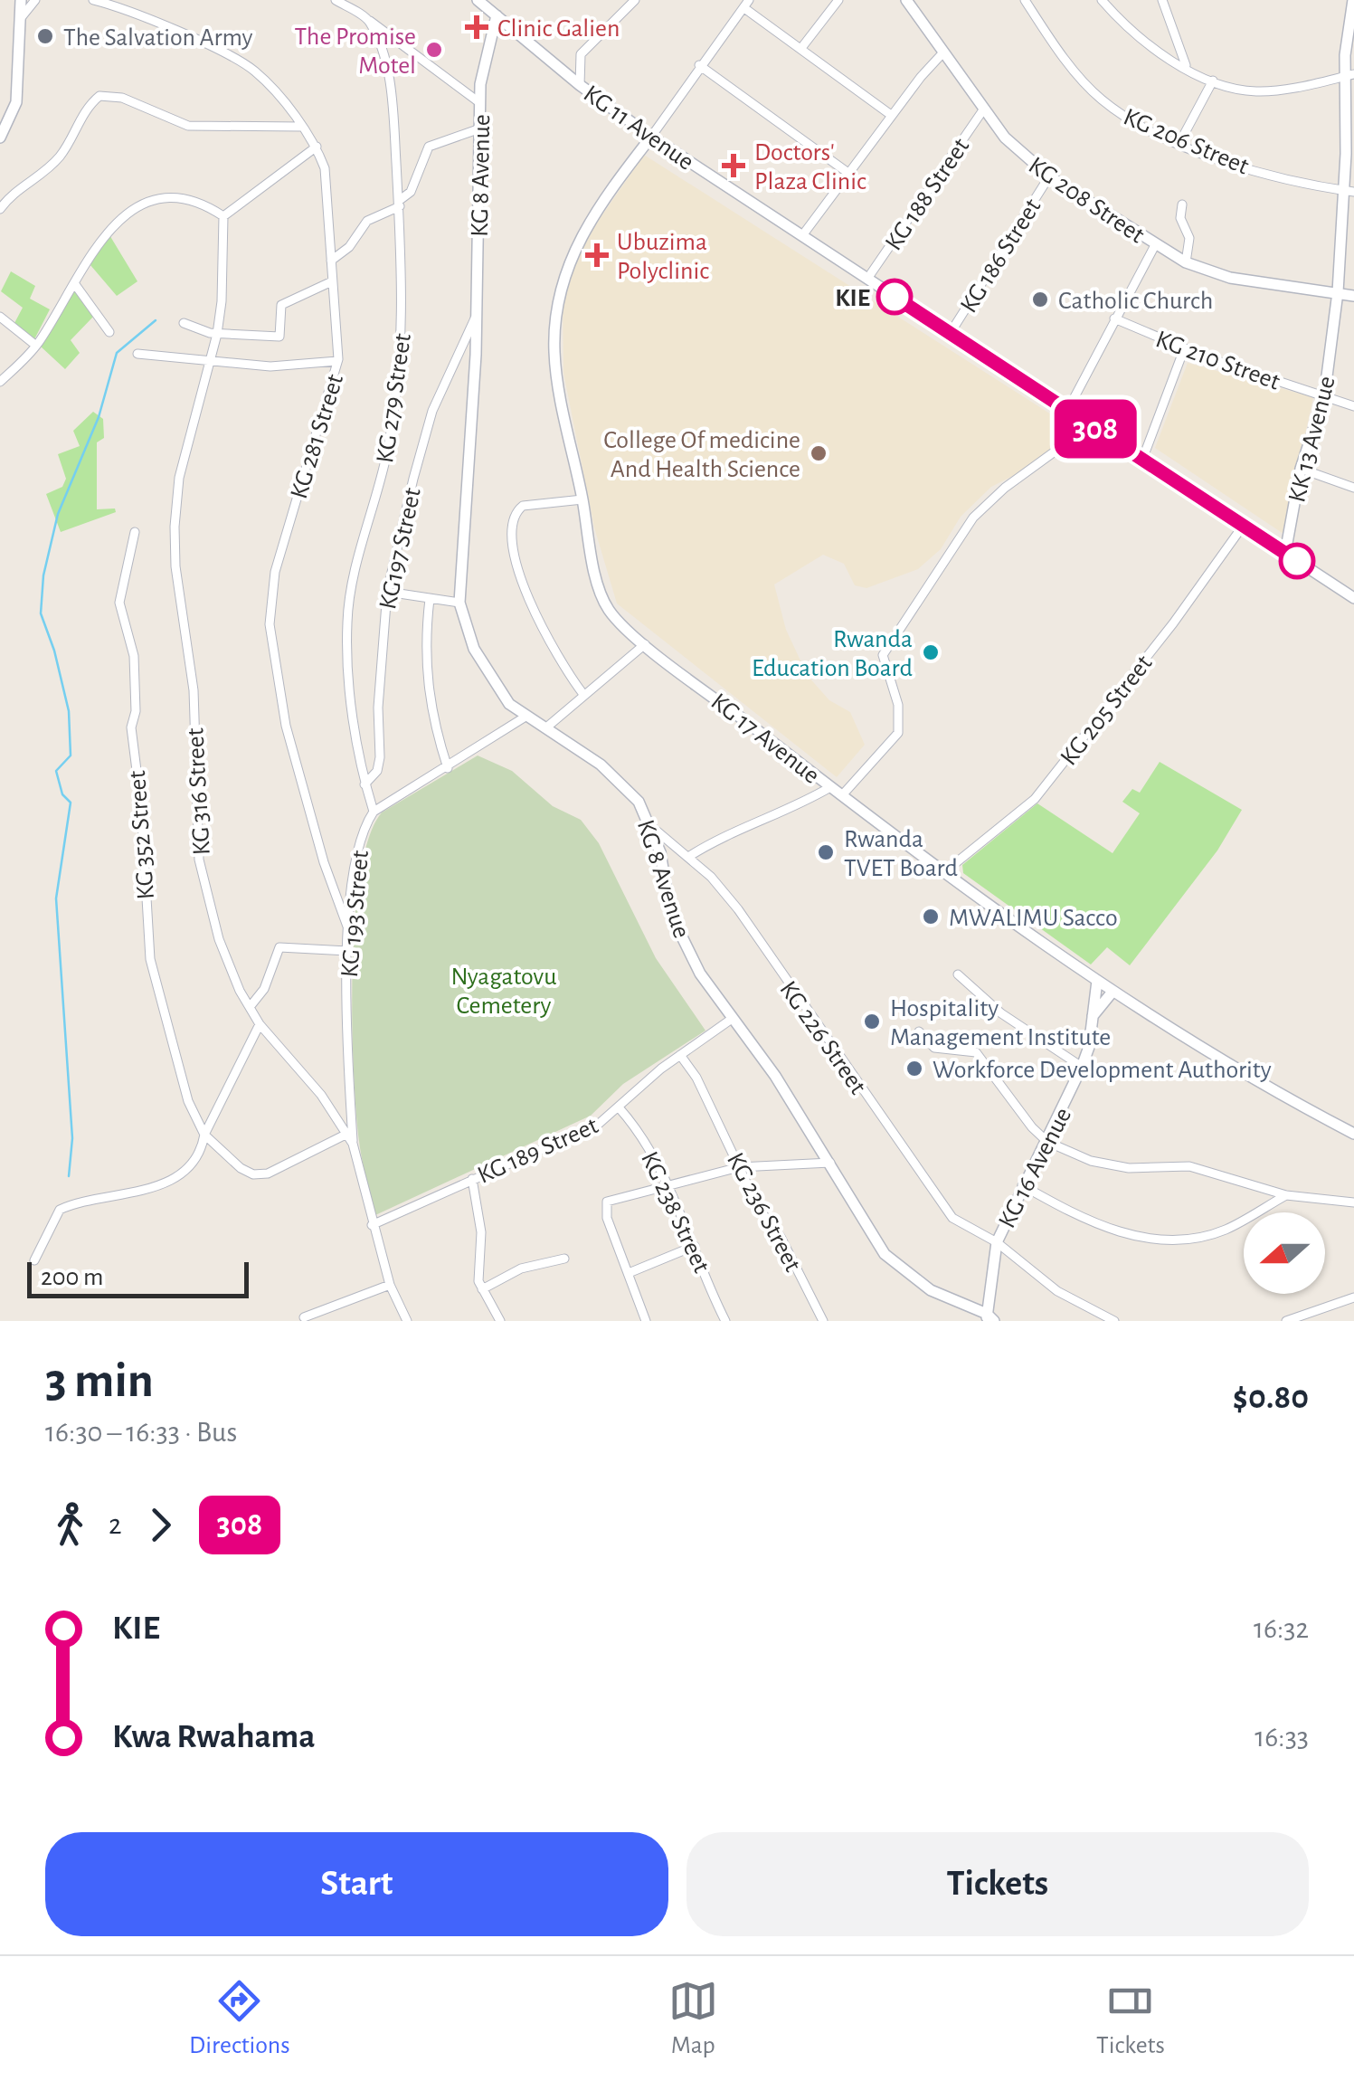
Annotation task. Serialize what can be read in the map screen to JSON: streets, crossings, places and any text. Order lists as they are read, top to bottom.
{
  "streets": {
    "street": [
      "KG 11 Avenue",
      "KG 206 Street",
      "KG 8 Avenue",
      "KG 188 Street",
      "KG 208 Street",
      "KG 186 Street",
      "KG 210 Street",
      "KG 279 Street",
      "KG 281 Street",
      "KK 13 Avenue",
      "KG197 Street",
      "KG 205 Street",
      "KG 17 Avenue",
      "KG 316 Street",
      "KG 352 Street",
      "KG 193 Street",
      "KG 226 Street",
      "KG 189 Street",
      "KG 16 Avenue",
      "KG 238 Street",
      "KG 236 Street"
    ]
  },
  "crossings": [
    ["KG 11 Avenue", "KG 8 Avenue"],
    ["KG 11 Avenue", "KG 188 Street"],
    ["KG 11 Avenue", "KG 186 Street"],
    ["KG 11 Avenue", "KK 13 Avenue"],
    ["KG 11 Avenue", "KG 205 Street"],
    ["KG 11 Avenue", "KG 17 Avenue"],
    ["KG 206 Street", "KK 13 Avenue"],
    ["KG 8 Avenue", "KG197 Street"],
    ["KG 8 Avenue", "KG 226 Street"],
    ["KG 8 Avenue", "KG 189 Street"],
    ["KG 8 Avenue", "KG 16 Avenue"],
    ["KG 188 Street", "KG 208 Street"],
    ["KG 208 Street", "KG 186 Street"],
    ["KG 208 Street", "KK 13 Avenue"],
    ["KG 210 Street", "KK 13 Avenue"],
    ["KG 279 Street", "KG197 Street"],
    ["KG 279 Street", "KG 193 Street"],
    ["KG 281 Street", "KG 193 Street"],
    ["KG 205 Street", "KG 17 Avenue"],
    ["KG 17 Avenue", "KG 16 Avenue"],
    ["KG 316 Street", "KG 193 Street"],
    ["KG 316 Street", "KG 189 Street"],
    ["KG 226 Street", "KG 16 Avenue"],
    ["KG 189 Street", "KG 238 Street"],
    ["KG 189 Street", "KG 236 Street"]
  ],
  "parks": ["Nyagatovu Cemetery"],
  "places": {
    "health": ["Clinic Galien", "Doctors' Plaza Clinic", "Ubuzima Polyclinic"],
    "other": [
      "The Salvation Army",
      "The Promise Motel",
      "KIE",
      "Catholic Church",
      "College Of medicine And Health Science",
      "Rwanda Education Board",
      "Rwanda TVET Board",
      "MWALIMU Sacco",
      "Hospitality Management Institute",
      "Workforce Development Authority"
    ]
  },
  "lines": ["bus line 308"],
  "scale_bar": "200 m",
  "north": "left",
  "page": {
    "on_map": "308",
    "scale": "200 m",
    "heading": ["3 min", "16:30 – 16:33 · Bus", "$0.80"],
    "legs": ["2", "308"],
    "list": [
      {
        "name": "KIE",
        "value": "16:32"
      },
      {
        "name": "Kwa Rwahama",
        "value": "16:33"
      }
    ],
    "buttons": ["Start", "Tickets"],
    "tabs": ["Directions", "Map", "Tickets"]
  }
}
